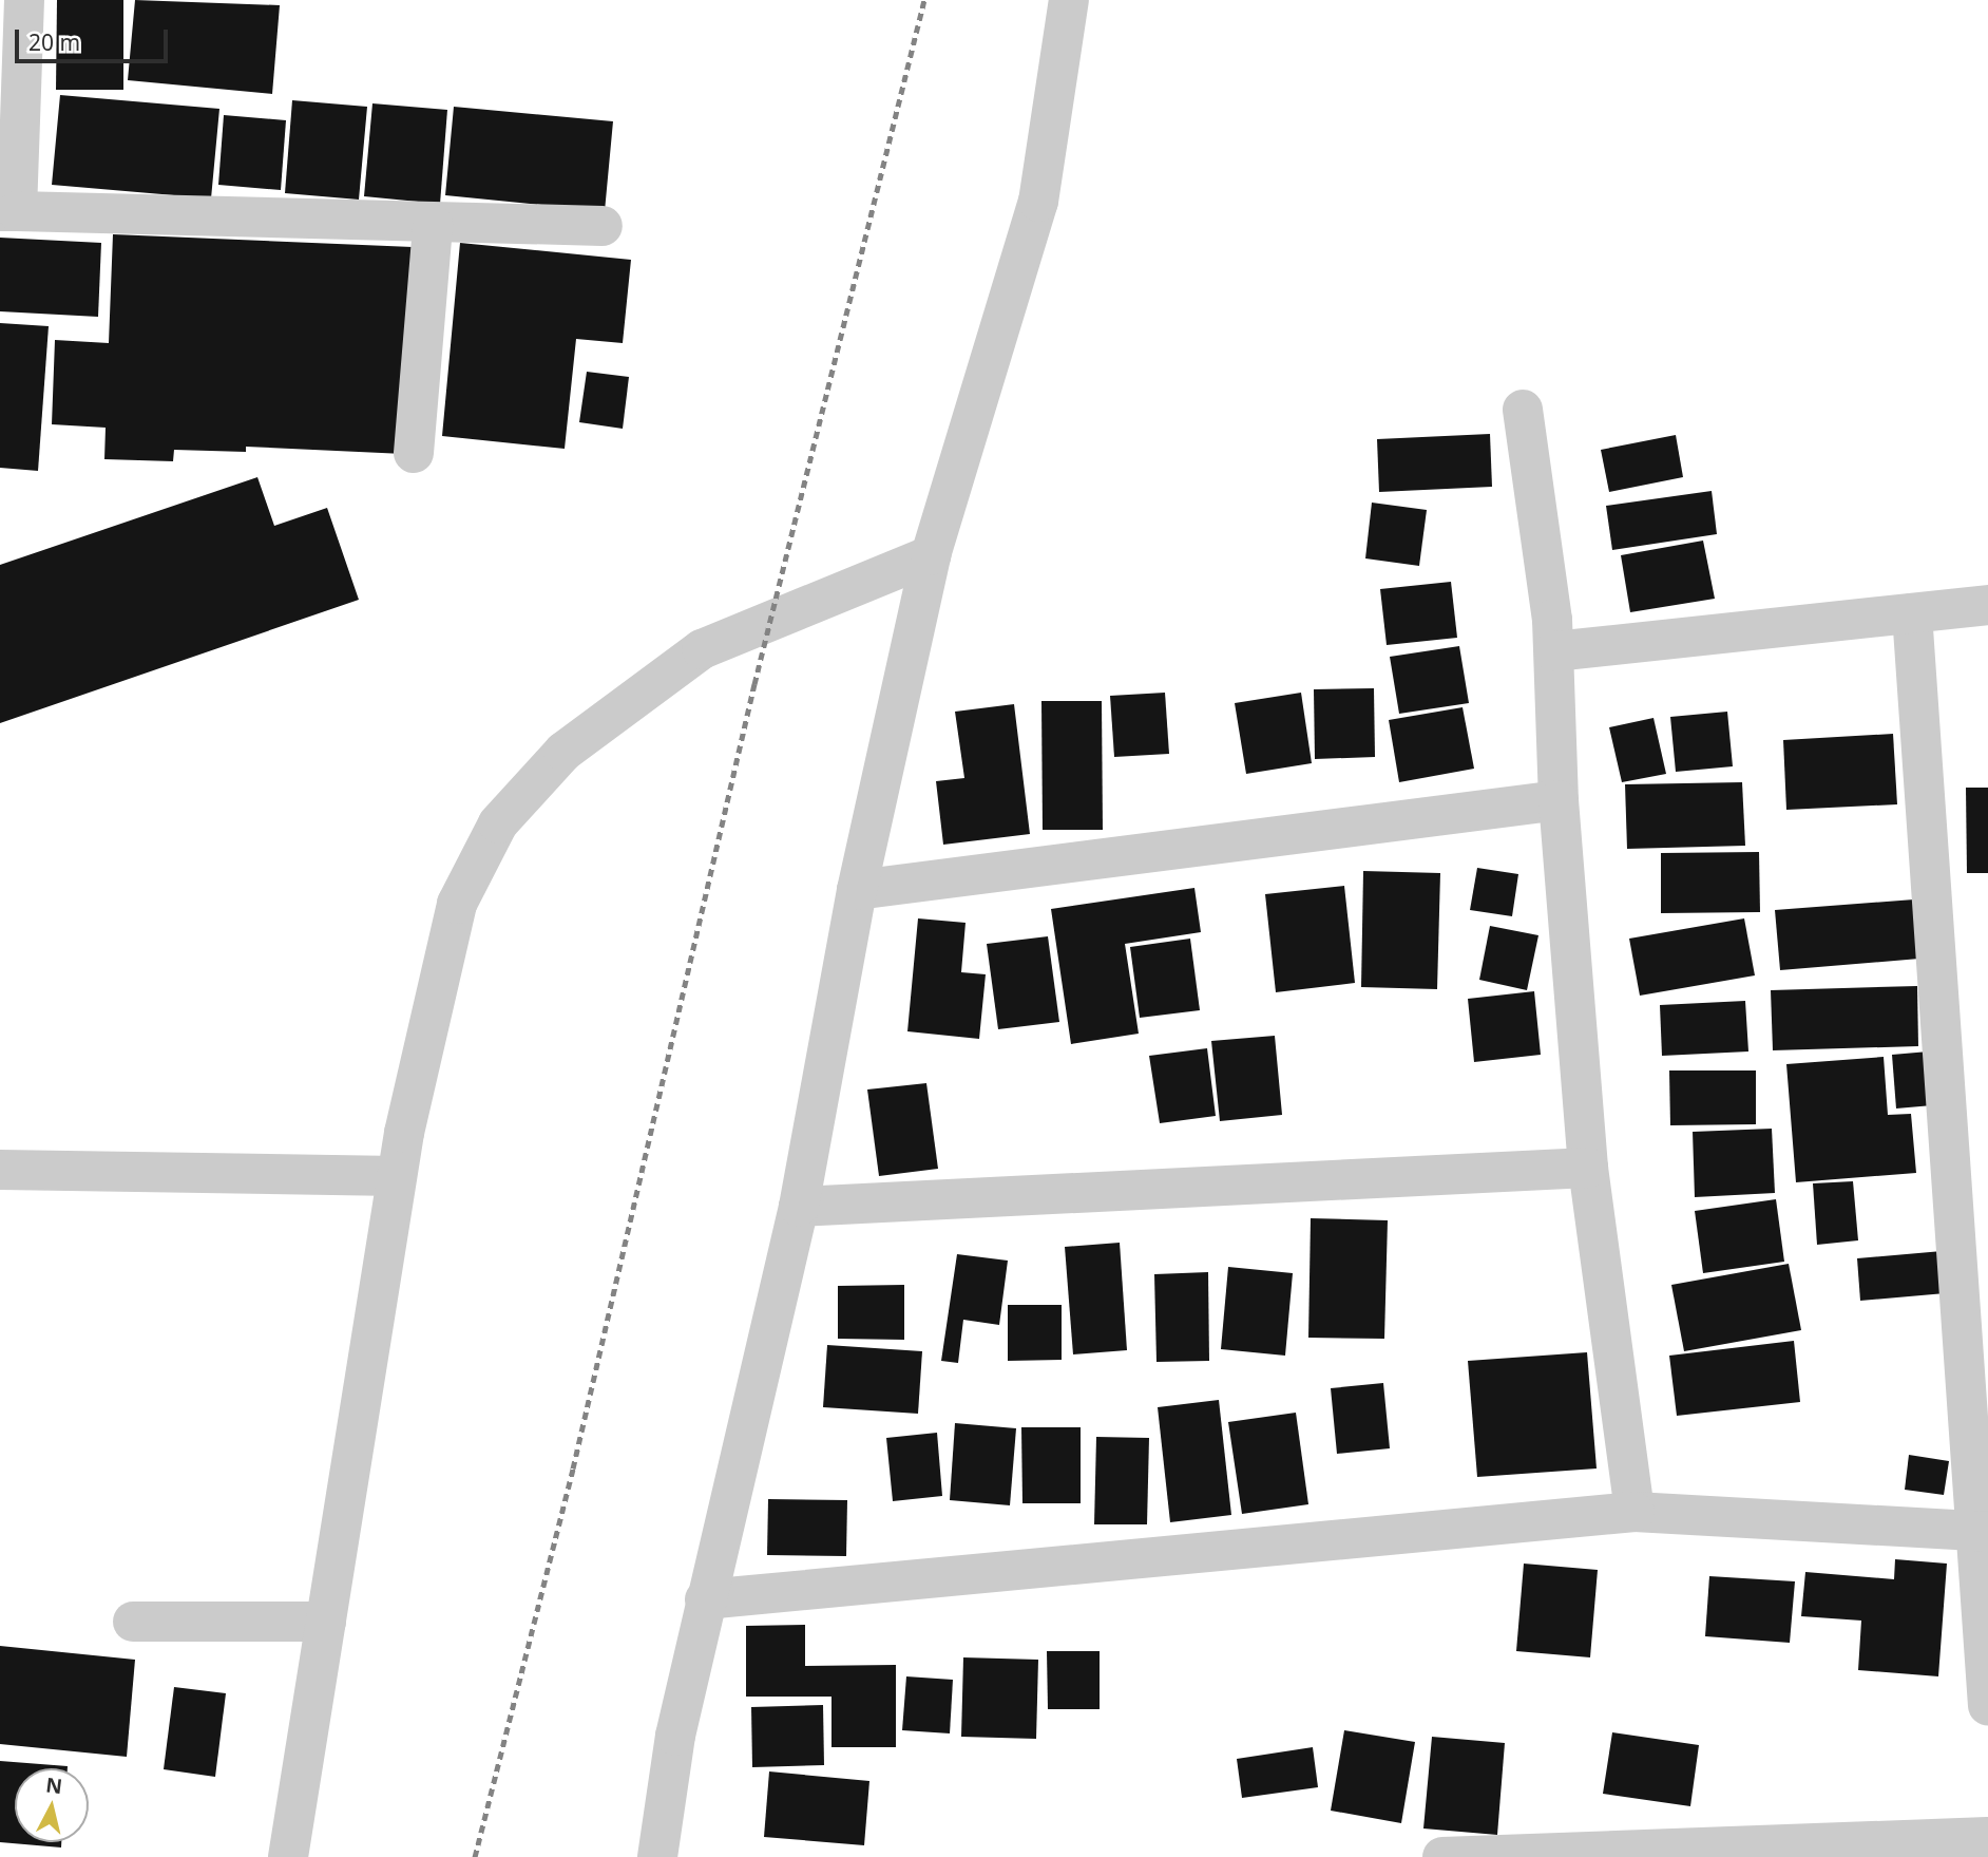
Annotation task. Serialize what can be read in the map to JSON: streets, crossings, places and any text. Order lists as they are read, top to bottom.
{
  "scale_bar": "20 m",
  "north": "top"
}
